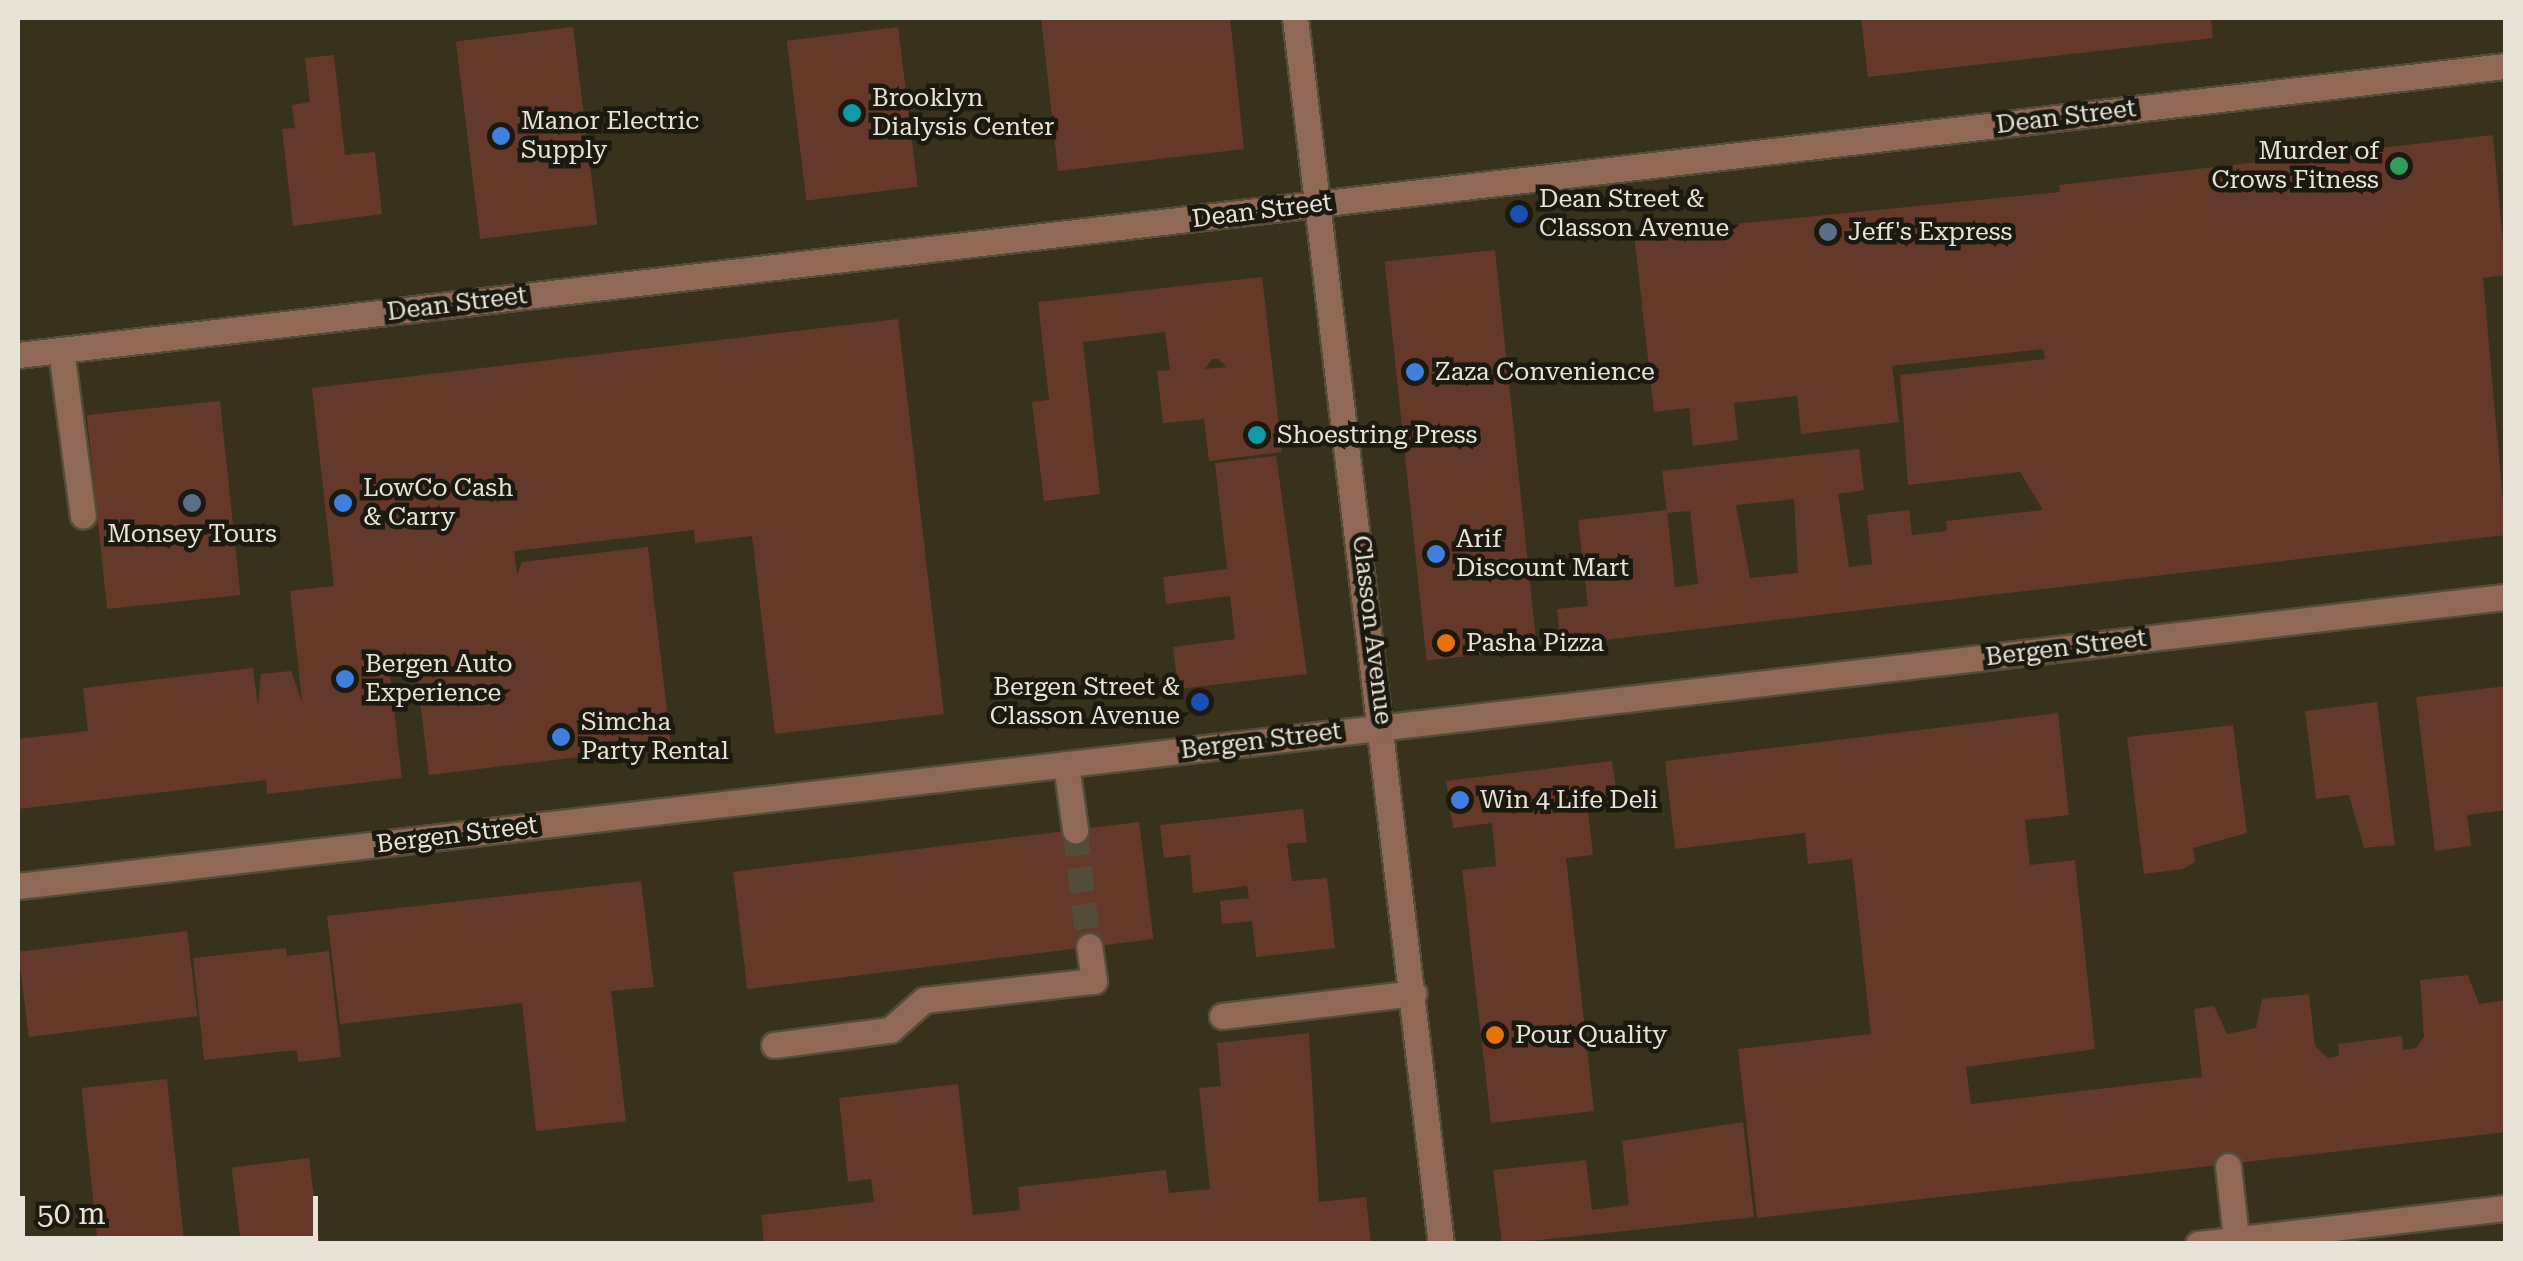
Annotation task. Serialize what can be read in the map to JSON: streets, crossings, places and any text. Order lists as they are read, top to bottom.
{
  "streets": {
    "street": ["Dean Street", "Classon Avenue", "Bergen Street"]
  },
  "crossings": [
    ["Dean Street", "Classon Avenue"],
    ["Classon Avenue", "Bergen Street"]
  ],
  "places": [
    "Brooklyn Dialysis Center",
    "Manor Electric Supply",
    "Murder of Crows Fitness",
    "Dean Street & Classon Avenue",
    "Jeff's Express",
    "Zaza Convenience",
    "Shoestring Press",
    "Monsey Tours",
    "LowCo Cash & Carry",
    "Arif Discount Mart",
    "Pasha Pizza",
    "Bergen Auto Experience",
    "Bergen Street & Classon Avenue",
    "Simcha Party Rental",
    "Win 4 Life Deli",
    "Pour Quality"
  ],
  "scale_bar": "50 m"
}
